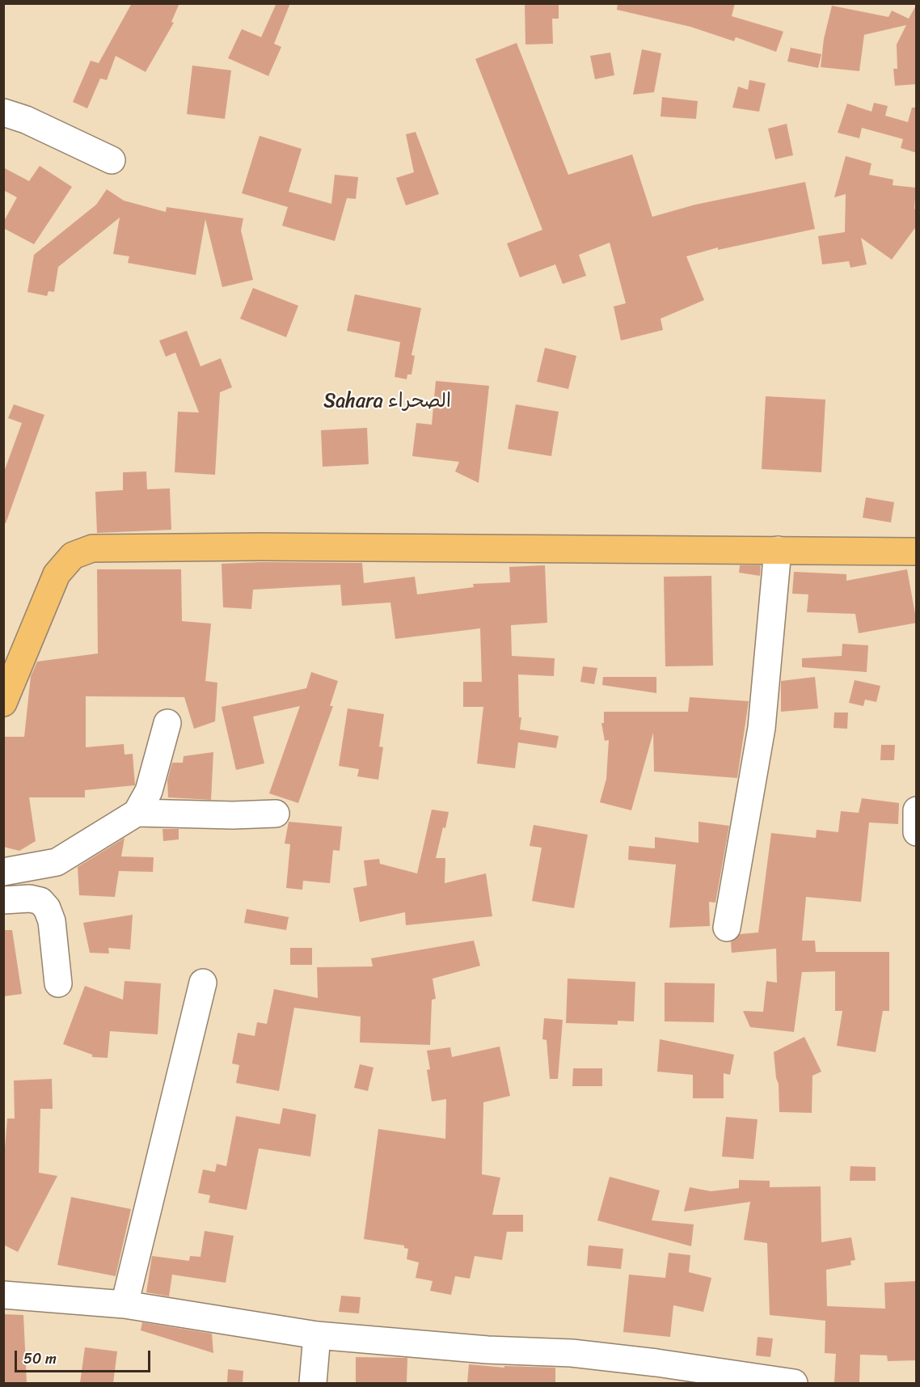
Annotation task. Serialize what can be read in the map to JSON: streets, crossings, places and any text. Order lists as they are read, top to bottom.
{
  "districts": ["Sahara الصحراء"],
  "scale_bar": "50 m"
}
